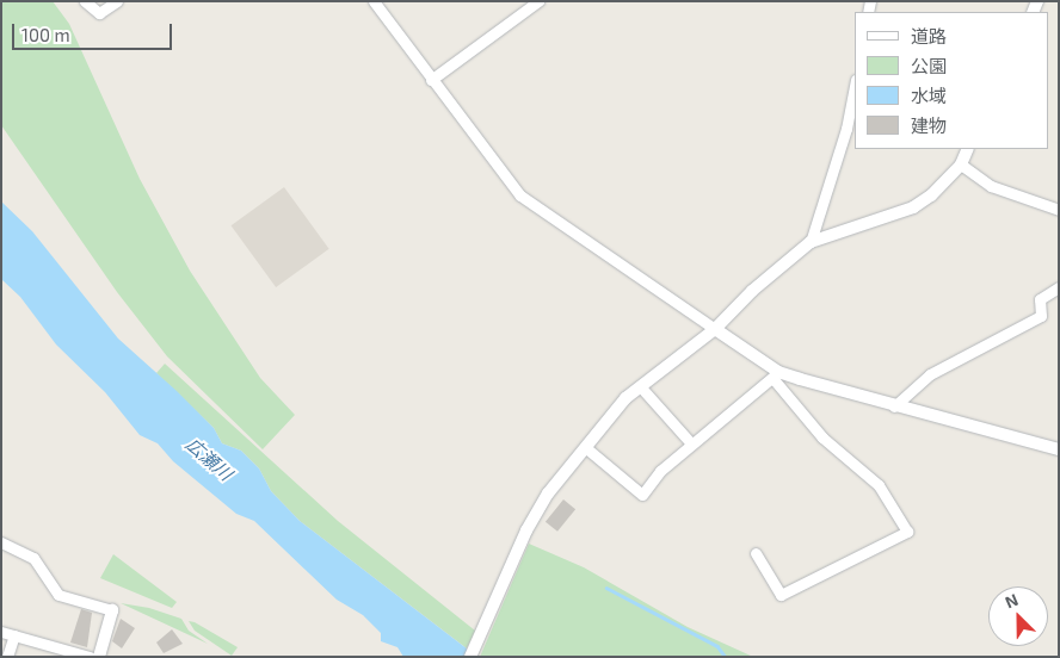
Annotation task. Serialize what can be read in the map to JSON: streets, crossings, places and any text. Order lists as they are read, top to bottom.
{
  "water": ["広瀬川"],
  "legend": [
    "道路",
    "公園",
    "水域",
    "建物"
  ],
  "scale_bar": "100 m",
  "north": "top left"
}
